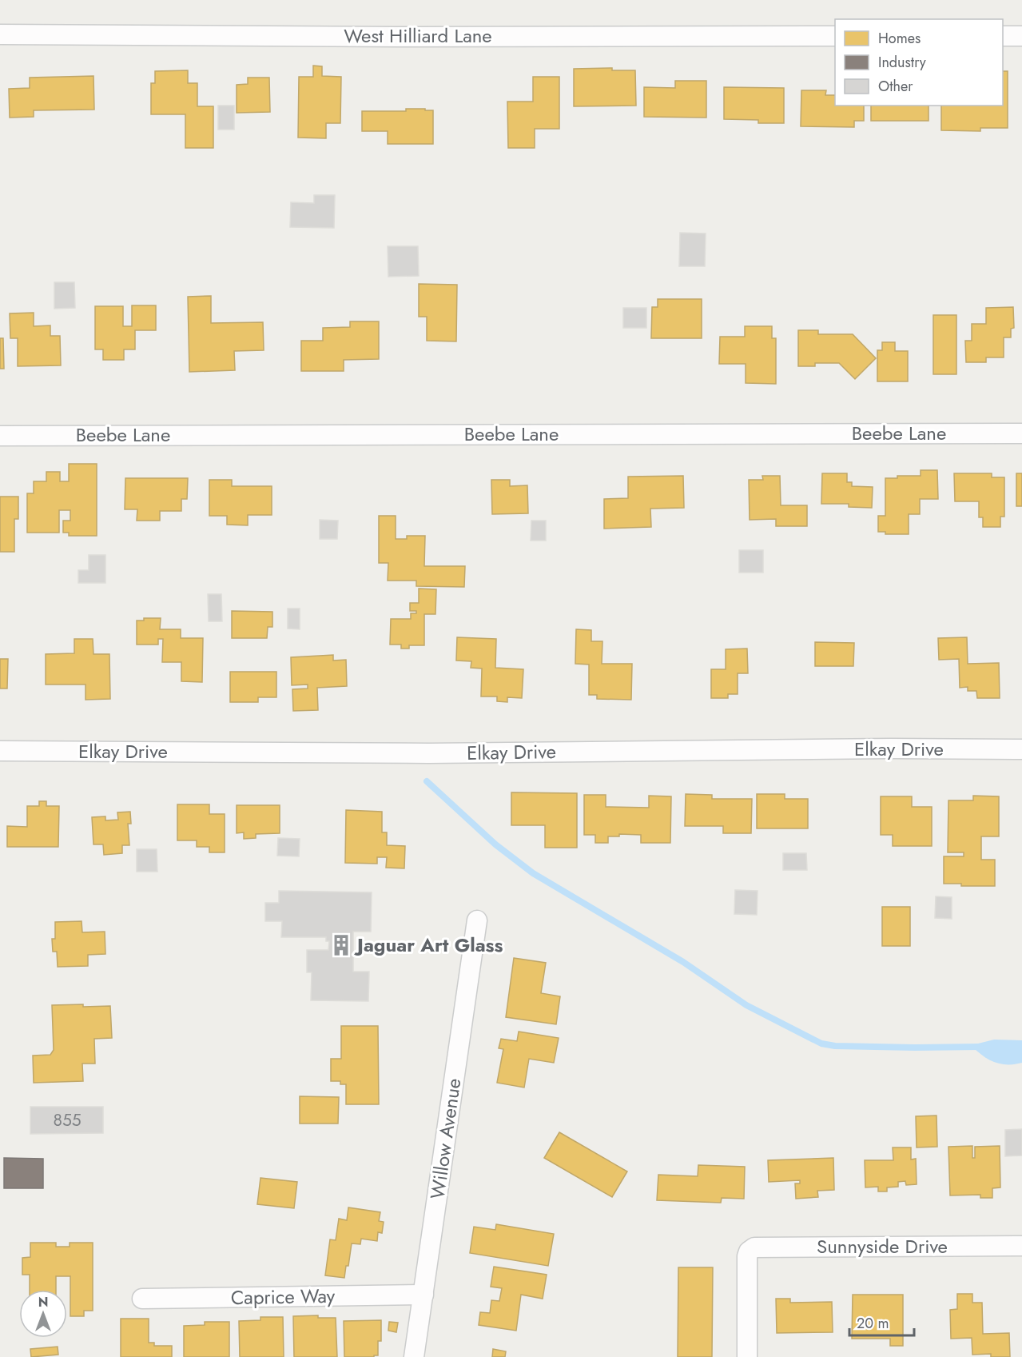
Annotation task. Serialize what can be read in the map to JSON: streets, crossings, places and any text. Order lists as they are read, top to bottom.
{
  "streets": {
    "street": [
      "West Hilliard Lane",
      "Beebe Lane",
      "Elkay Drive",
      "Willow Avenue",
      "Sunnyside Drive",
      "Caprice Way"
    ]
  },
  "crossings": [
    ["Willow Avenue", "Caprice Way"]
  ],
  "places": {
    "building": ["Jaguar Art Glass"]
  },
  "house_numbers": ["855"],
  "legend": ["Homes", "Industry", "Other"],
  "scale_bar": "20 m",
  "north": "top"
}
